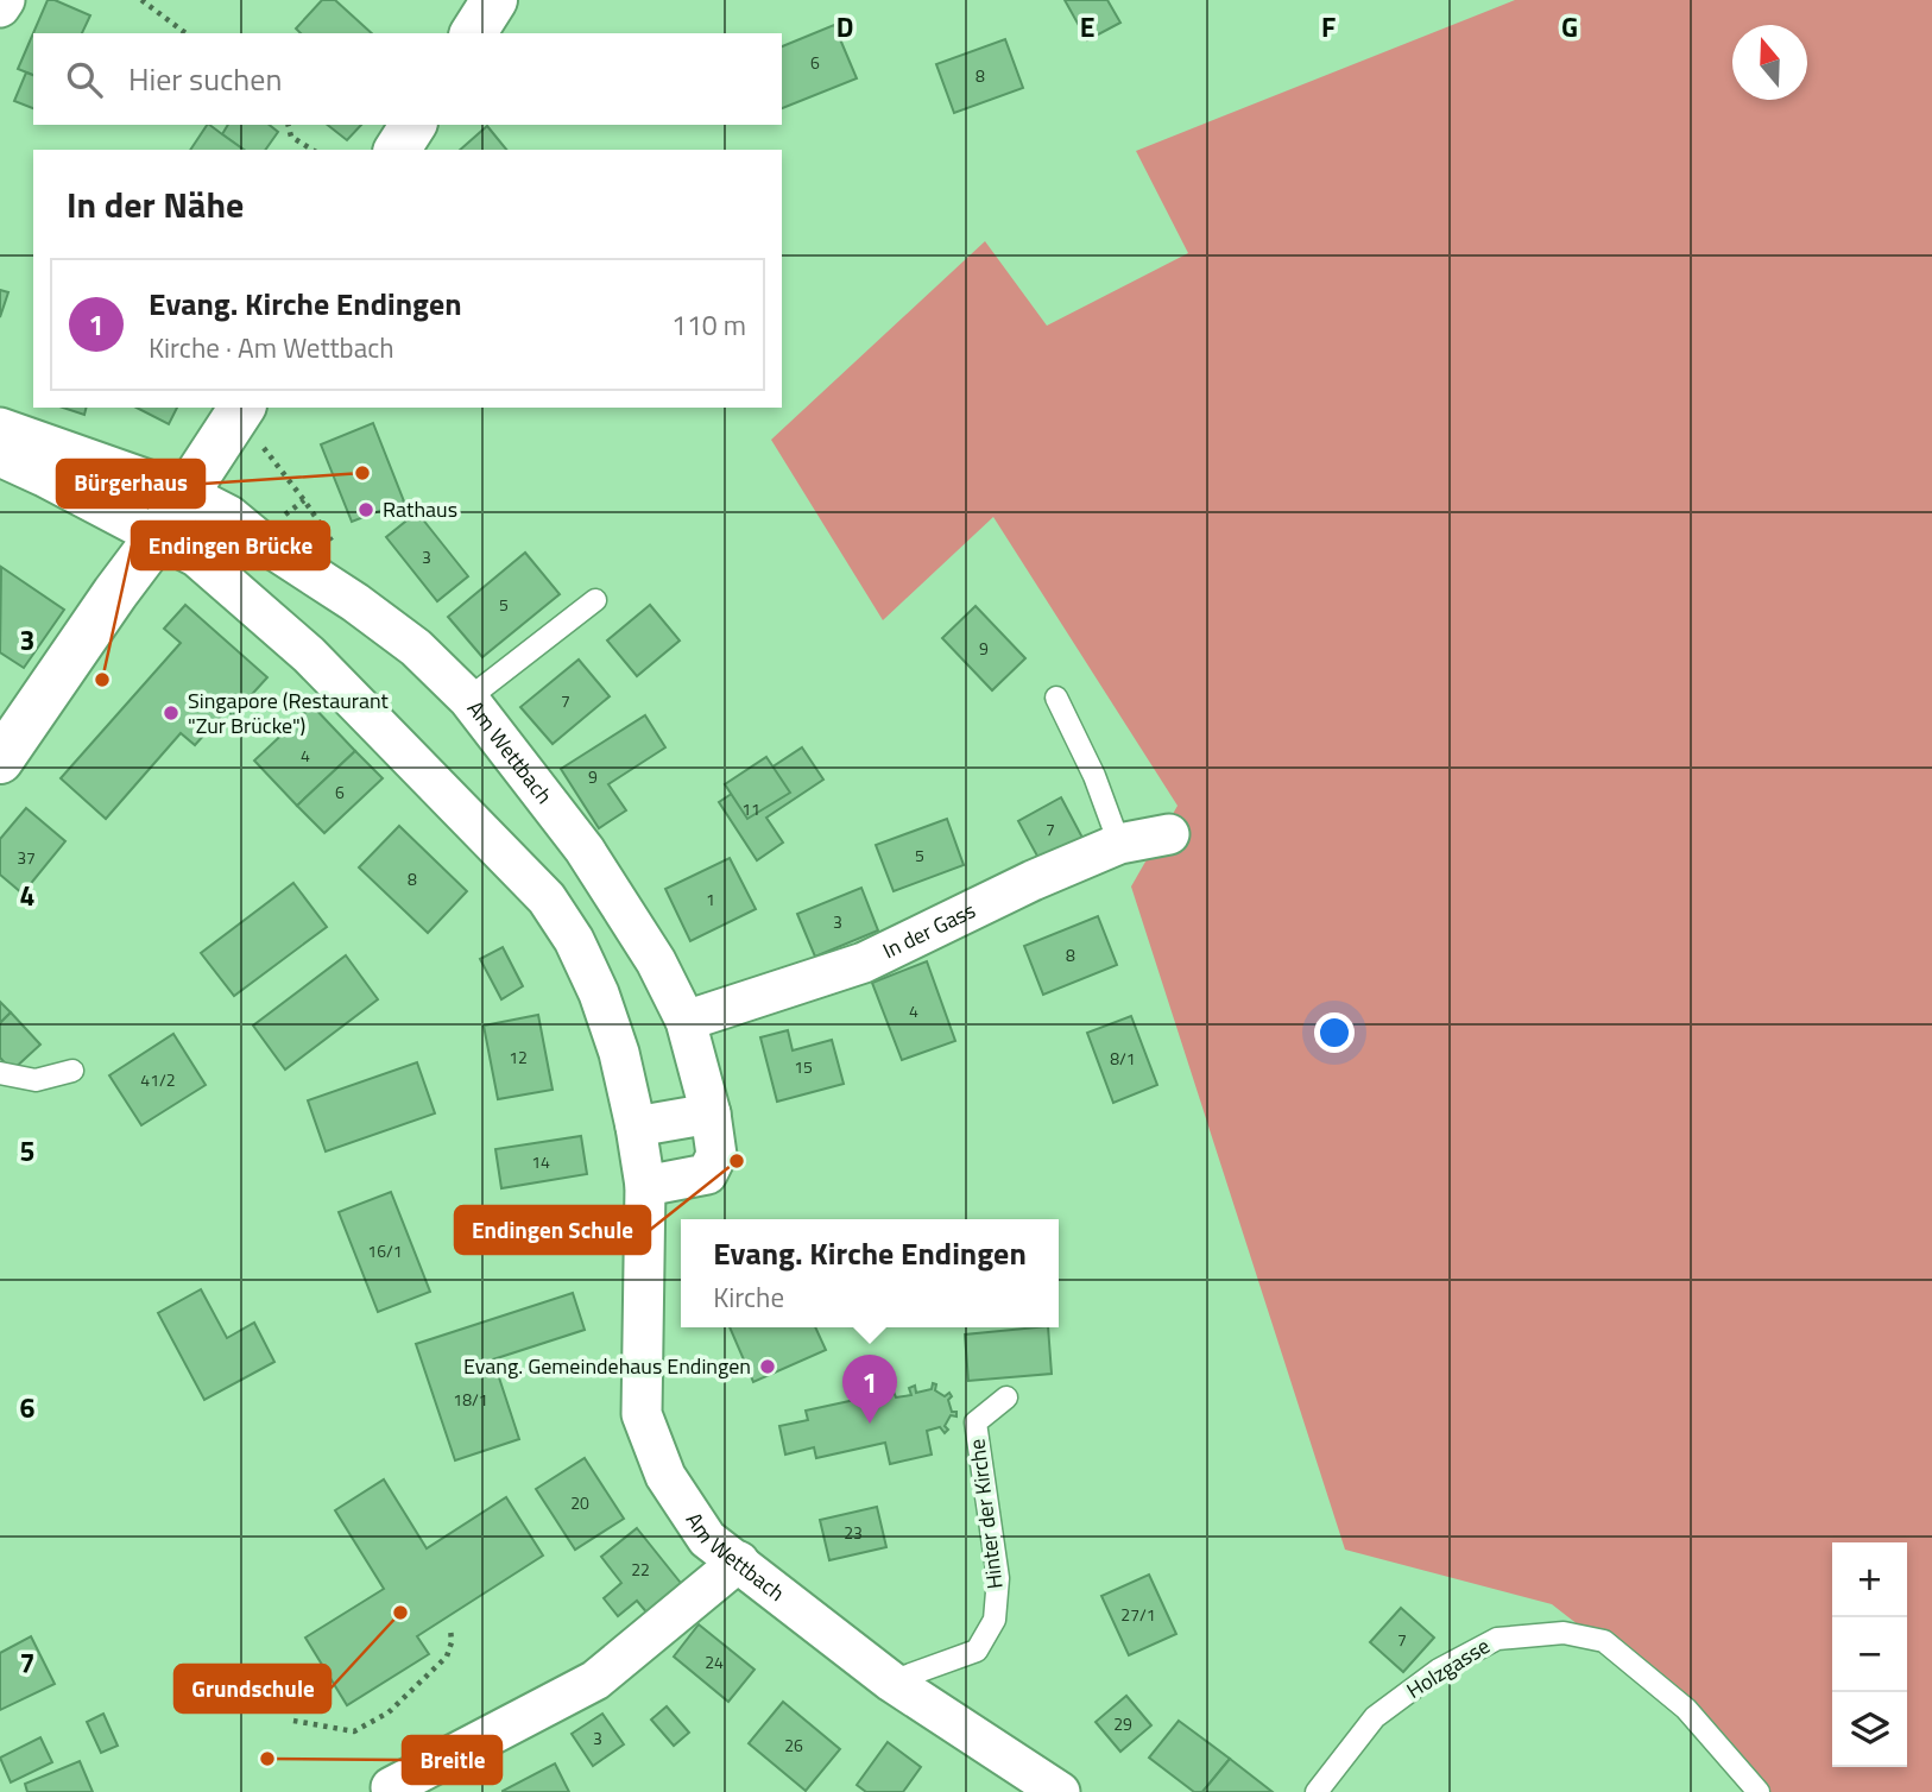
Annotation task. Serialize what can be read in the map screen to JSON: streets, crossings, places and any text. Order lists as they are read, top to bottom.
{
  "streets": {
    "street": ["Am Wettbach", "In der Gass"],
    "lane": ["Hinter der Kirche", "Holzgasse"]
  },
  "crossings": [
    ["Am Wettbach", "In der Gass"],
    ["Am Wettbach", "Hinter der Kirche"]
  ],
  "places": [
    "Bürgerhaus",
    "Rathaus",
    "Endingen Brücke",
    "Singapore (Restaurant \"Zur Brücke\")",
    "Endingen Schule",
    "Evang. Gemeindehaus Endingen",
    "Grundschule",
    "Breitle"
  ],
  "house_numbers": [
    "6",
    "8",
    "3",
    "5",
    "9",
    "7",
    "4",
    "9",
    "6",
    "11",
    "7",
    "5",
    "37",
    "8",
    "1",
    "3",
    "8",
    "4",
    "12",
    "8/1",
    "15",
    "41/2",
    "14",
    "16/1",
    "18/1",
    "20",
    "23",
    "22",
    "27/1",
    "7",
    "24",
    "29",
    "3",
    "26"
  ],
  "north": "top",
  "page": {
    "search": "Hier suchen",
    "heading": "In der Nähe",
    "list": [
      {
        "mark": "1",
        "name": "Evang. Kirche Endingen",
        "note": "Kirche · Am Wettbach",
        "value": "110 m"
      }
    ],
    "popup": ["Evang. Kirche Endingen", "Kirche"],
    "pins": "1",
    "map_buttons": ["+", "−"]
  },
  "grid": {
    "columns": [
      "D",
      "E",
      "F",
      "G"
    ],
    "rows": [
      "3",
      "4",
      "5",
      "6",
      "7"
    ]
  }
}
